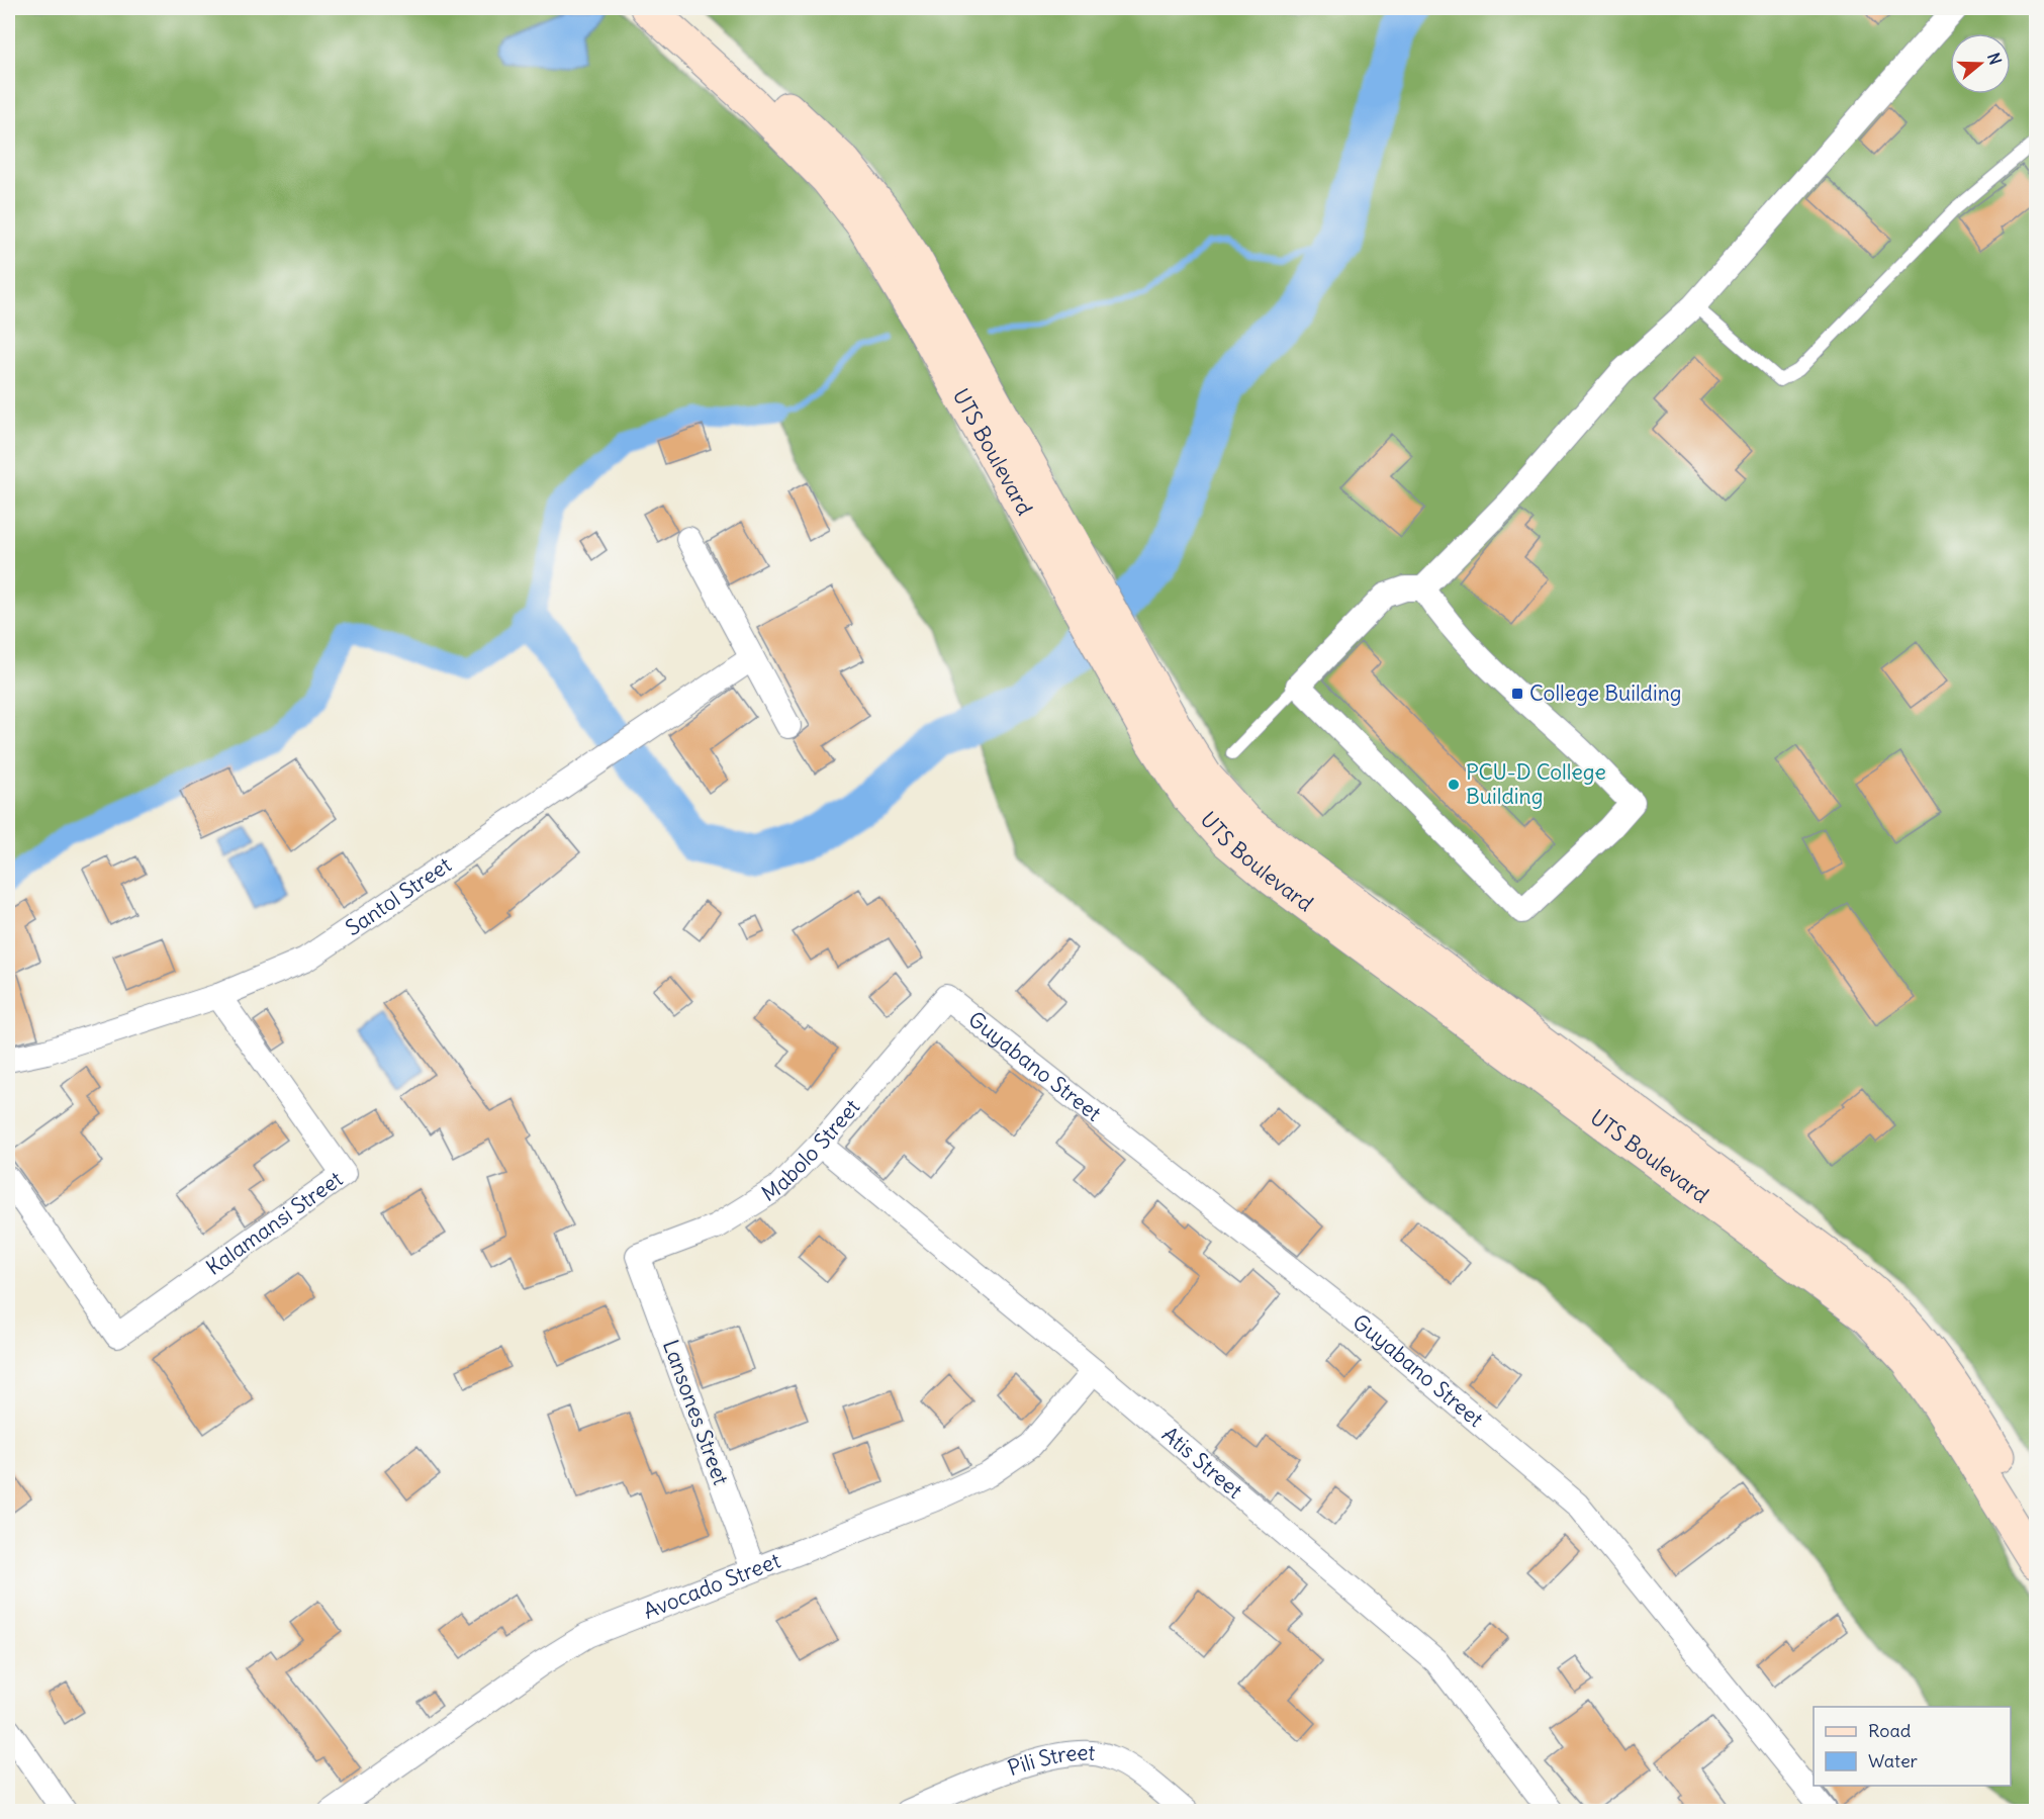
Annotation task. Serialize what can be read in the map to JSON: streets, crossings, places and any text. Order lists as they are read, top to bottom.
{
  "streets": {
    "main road": ["UTS Boulevard"],
    "street": [
      "Santol Street",
      "Guyabano Street",
      "Mabolo Street",
      "Kalamansi Street",
      "Lansones Street",
      "Atis Street",
      "Avocado Street",
      "Pili Street"
    ]
  },
  "crossings": [
    ["Santol Street", "Kalamansi Street"],
    ["Guyabano Street", "Mabolo Street"],
    ["Mabolo Street", "Lansones Street"],
    ["Mabolo Street", "Atis Street"],
    ["Lansones Street", "Avocado Street"],
    ["Atis Street", "Avocado Street"]
  ],
  "places": {
    "transit": ["College Building"],
    "other": ["PCU-D College Building"]
  },
  "legend": ["Road", "Water"],
  "north": "right"
}
